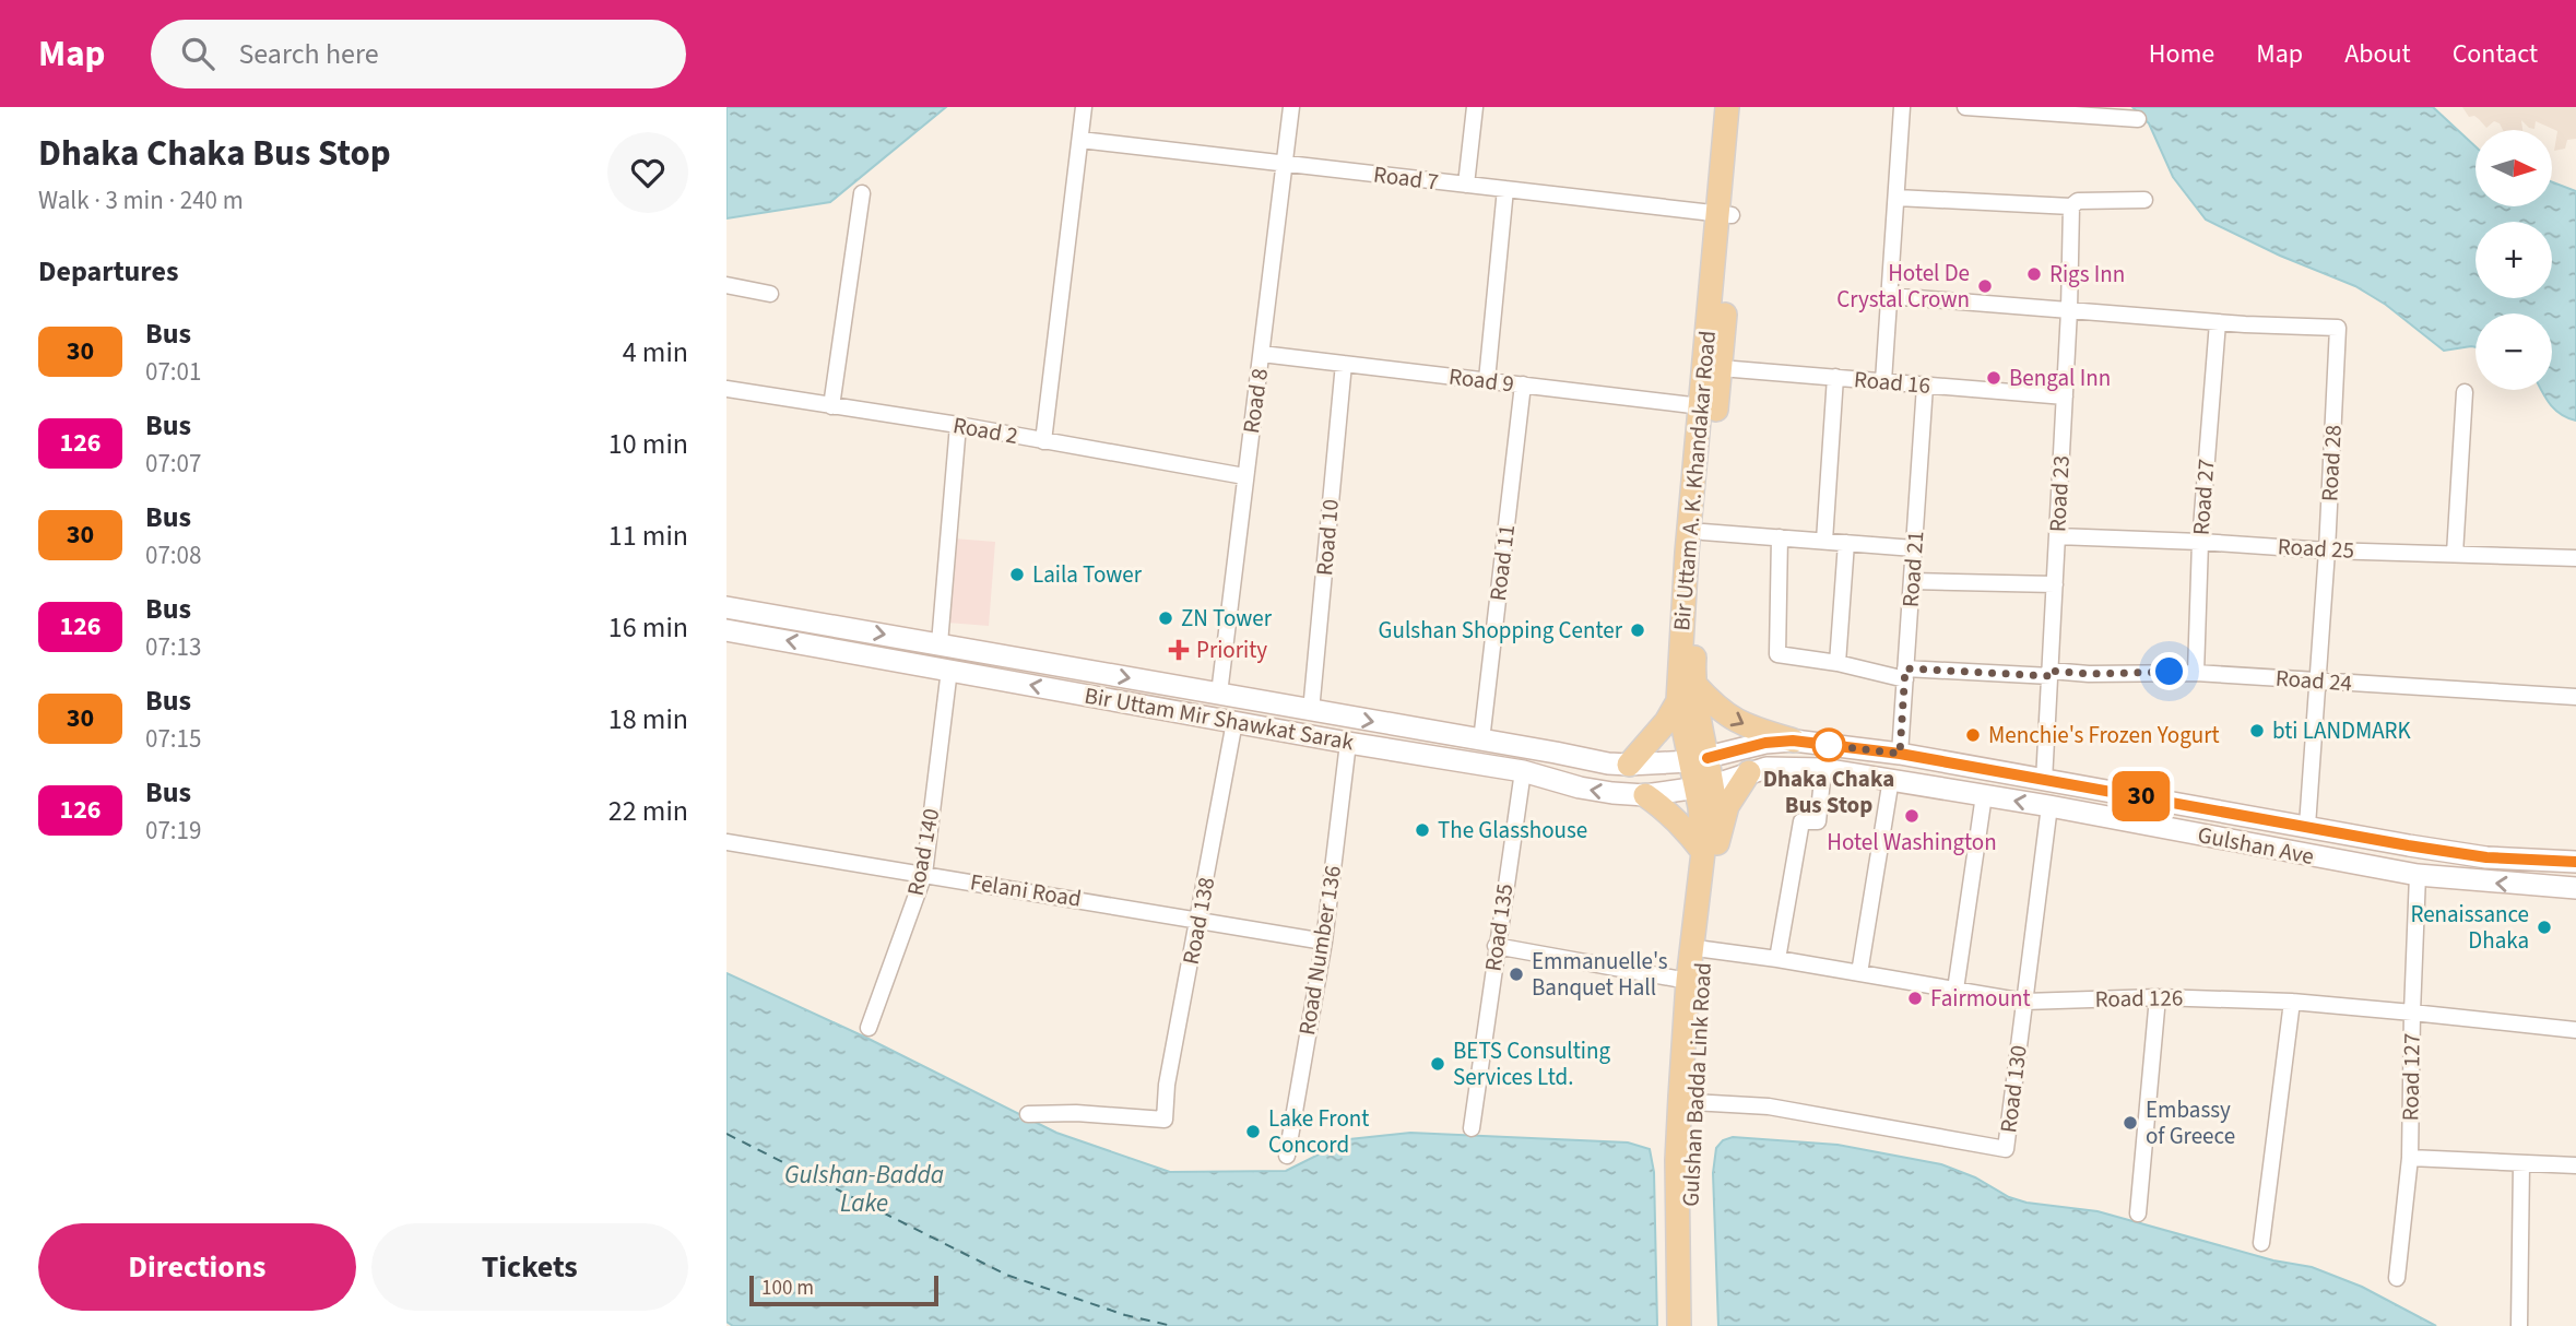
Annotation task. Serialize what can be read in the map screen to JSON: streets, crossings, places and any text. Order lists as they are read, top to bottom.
{
  "streets": {
    "main road": [
      "Bir Uttam A. K. Khandakar Road",
      "Bir Uttam Mir Shawkat Sarak",
      "Gulshan Ave",
      "Gulshan Badda Link Road"
    ],
    "street": [
      "Road 7",
      "Road 9",
      "Road 16",
      "Road 8",
      "Road 2",
      "Road 28",
      "Road 23",
      "Road 27",
      "Road 10",
      "Road 25",
      "Road 11",
      "Road 21",
      "Road 24",
      "Road 140",
      "Felani Road",
      "Road 138",
      "Road 135",
      "Road Number 136",
      "Road 126",
      "Road 127",
      "Road 130"
    ]
  },
  "crossings": [
    ["Road 7", "Road 8"],
    ["Road 7", "Bir Uttam A. K. Khandakar Road"],
    ["Road 9", "Road 8"],
    ["Road 9", "Bir Uttam A. K. Khandakar Road"],
    ["Road 9", "Road 10"],
    ["Road 9", "Road 11"],
    ["Road 16", "Bir Uttam A. K. Khandakar Road"],
    ["Road 16", "Road 23"],
    ["Road 16", "Road 21"],
    ["Road 8", "Road 2"],
    ["Road 8", "Bir Uttam Mir Shawkat Sarak"],
    ["Road 28", "Road 27"],
    ["Road 28", "Road 25"],
    ["Road 28", "Road 24"],
    ["Road 28", "Gulshan Ave"],
    ["Bir Uttam A. K. Khandakar Road", "Bir Uttam Mir Shawkat Sarak"],
    ["Bir Uttam A. K. Khandakar Road", "Gulshan Ave"],
    ["Bir Uttam A. K. Khandakar Road", "Gulshan Badda Link Road"],
    ["Road 23", "Road 25"],
    ["Road 23", "Road 24"],
    ["Road 23", "Gulshan Ave"],
    ["Road 27", "Road 25"],
    ["Road 27", "Road 24"],
    ["Road 10", "Bir Uttam Mir Shawkat Sarak"],
    ["Road 11", "Bir Uttam Mir Shawkat Sarak"],
    ["Road 21", "Road 24"],
    ["Road 21", "Gulshan Ave"],
    ["Bir Uttam Mir Shawkat Sarak", "Gulshan Ave"],
    ["Bir Uttam Mir Shawkat Sarak", "Road 140"],
    ["Bir Uttam Mir Shawkat Sarak", "Road 138"],
    ["Bir Uttam Mir Shawkat Sarak", "Road 135"],
    ["Bir Uttam Mir Shawkat Sarak", "Road Number 136"],
    ["Gulshan Ave", "Road 127"],
    ["Gulshan Ave", "Road 130"],
    ["Road 140", "Felani Road"],
    ["Felani Road", "Road 138"],
    ["Felani Road", "Road Number 136"],
    ["Road 126", "Road 127"],
    ["Road 126", "Gulshan Badda Link Road"],
    ["Road 126", "Road 130"],
    ["Gulshan Badda Link Road", "Road 130"]
  ],
  "water": ["Gulshan-Badda Lake"],
  "places": {
    "other": [
      "Rigs Inn",
      "Hotel De Crystal Crown",
      "Bengal Inn",
      "Laila Tower",
      "ZN Tower",
      "Gulshan Shopping Center",
      "bti LANDMARK",
      "Menchie's Frozen Yogurt",
      "Dhaka Chaka Bus Stop",
      "Hotel Washington",
      "The Glasshouse",
      "Renaissance Dhaka",
      "Emmanuelle's Banquet Hall",
      "Fairmount",
      "BETS Consulting Services Ltd.",
      "Embassy of Greece",
      "Lake Front Concord"
    ],
    "health": ["Priority"]
  },
  "lines": ["bus line 30"],
  "scale_bar": "100 m",
  "north": "right",
  "page": {
    "header": "Map",
    "search": "Search here",
    "nav": [
      "Home",
      "Map",
      "About",
      "Contact"
    ],
    "heading": [
      ["Dhaka Chaka Bus Stop", "Walk · 3 min · 240 m"],
      "Departures"
    ],
    "on_map": "30",
    "map_buttons": ["+", "−"],
    "list": [
      {
        "mark": "30",
        "name": "Bus",
        "note": "07:01",
        "value": "4 min"
      },
      {
        "mark": "126",
        "name": "Bus",
        "note": "07:07",
        "value": "10 min"
      },
      {
        "mark": "30",
        "name": "Bus",
        "note": "07:08",
        "value": "11 min"
      },
      {
        "mark": "126",
        "name": "Bus",
        "note": "07:13",
        "value": "16 min"
      },
      {
        "mark": "30",
        "name": "Bus",
        "note": "07:15",
        "value": "18 min"
      },
      {
        "mark": "126",
        "name": "Bus",
        "note": "07:19",
        "value": "22 min"
      }
    ],
    "buttons": ["Directions", "Tickets"],
    "scale": "100 m"
  }
}
